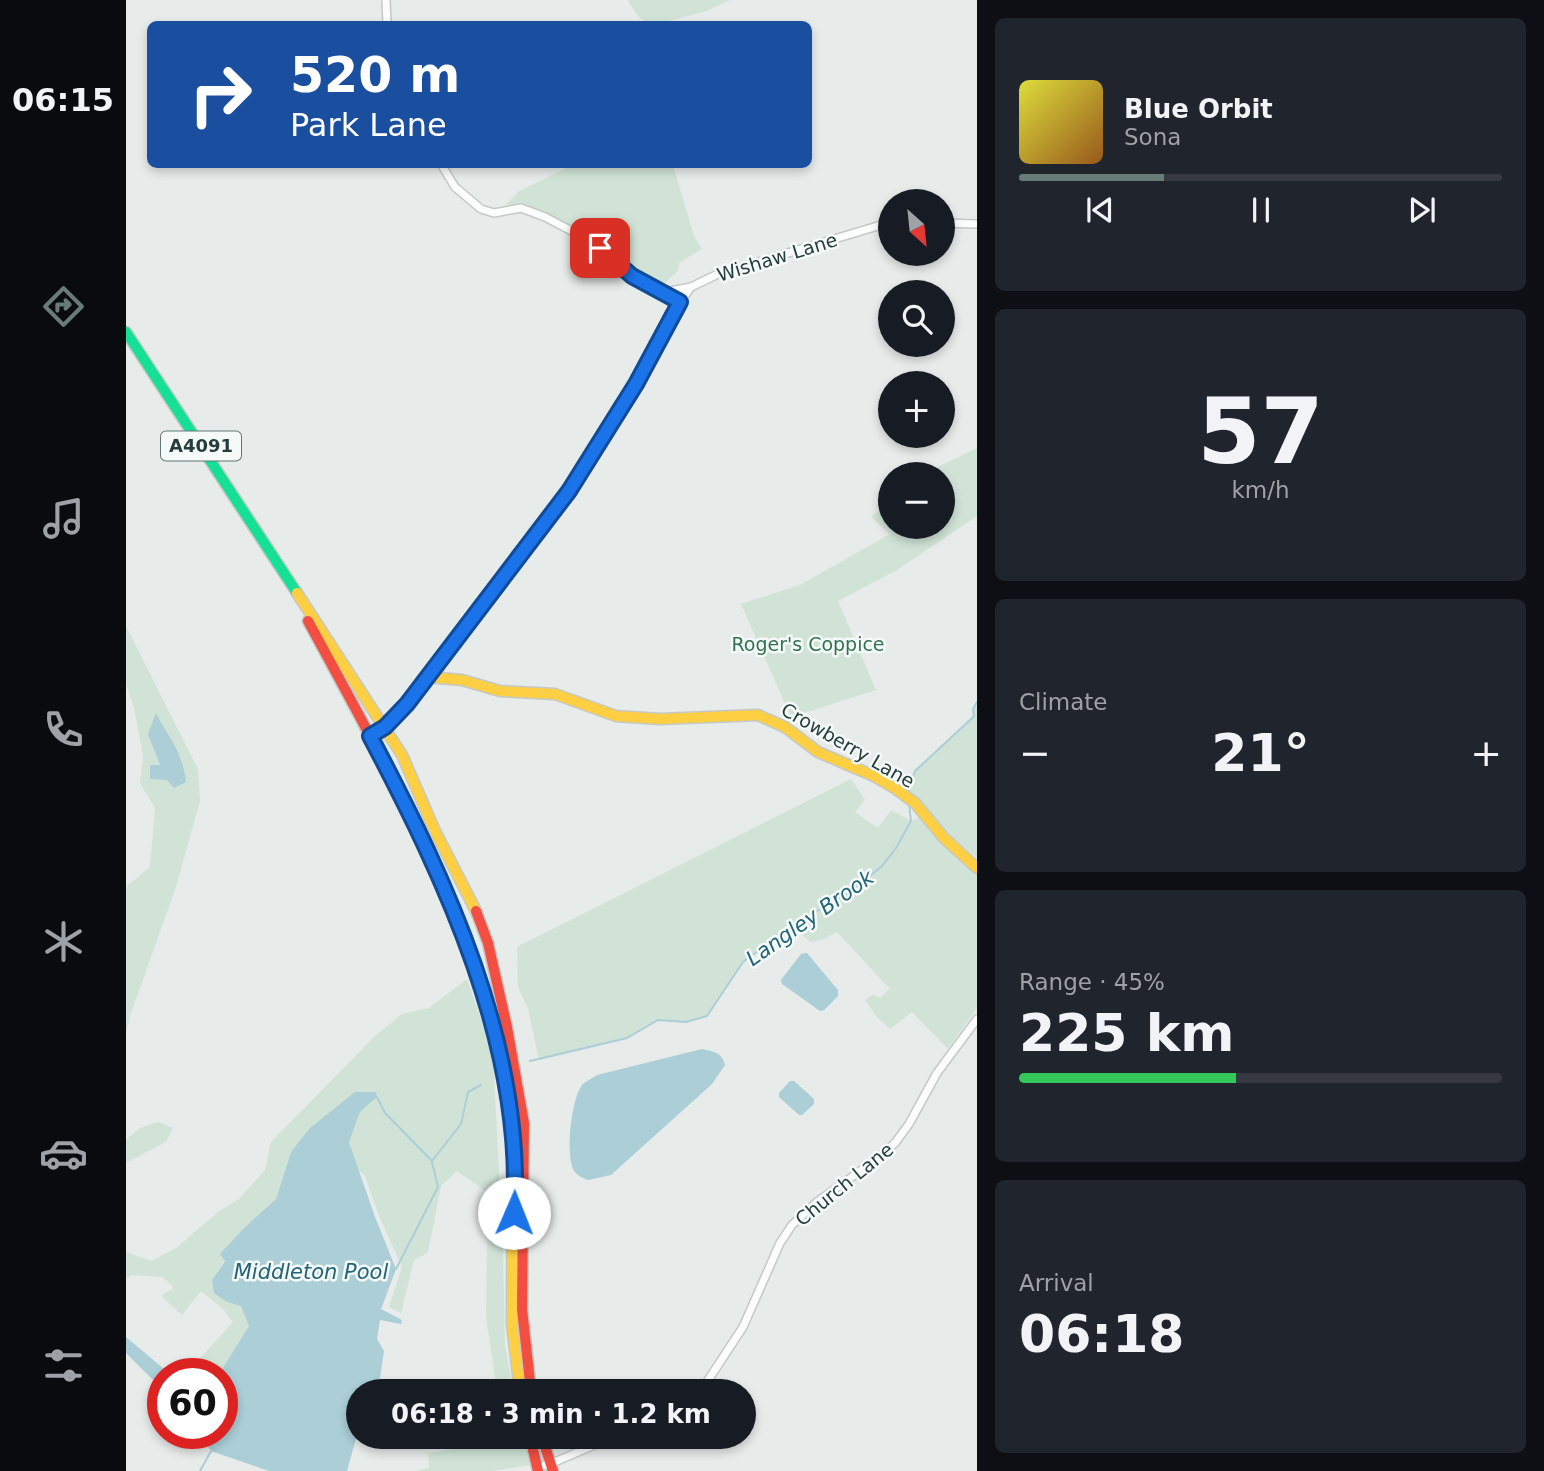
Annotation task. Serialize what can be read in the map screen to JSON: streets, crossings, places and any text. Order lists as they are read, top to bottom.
{
  "streets": {
    "main road": ["A4091", "Crowberry Lane"],
    "street": ["Wishaw Lane", "Church Lane"]
  },
  "water": ["Langley Brook", "Middleton Pool"],
  "parks": ["Roger's Coppice"],
  "north": "bottom right",
  "page": {
    "tabs": "06:15",
    "turn": ["520 m", "Park Lane"],
    "song": ["Blue Orbit", "Sona"],
    "map_buttons": ["+", "−"],
    "tile": [
      ["57", "km/h"],
      "Climate",
      ["Range · 45%", "225 km"],
      ["Arrival", "06:18"]
    ],
    "heat": ["−", "21°", "+"],
    "limit": "60",
    "trip": "06:18 · 3 min · 1.2 km"
  }
}
